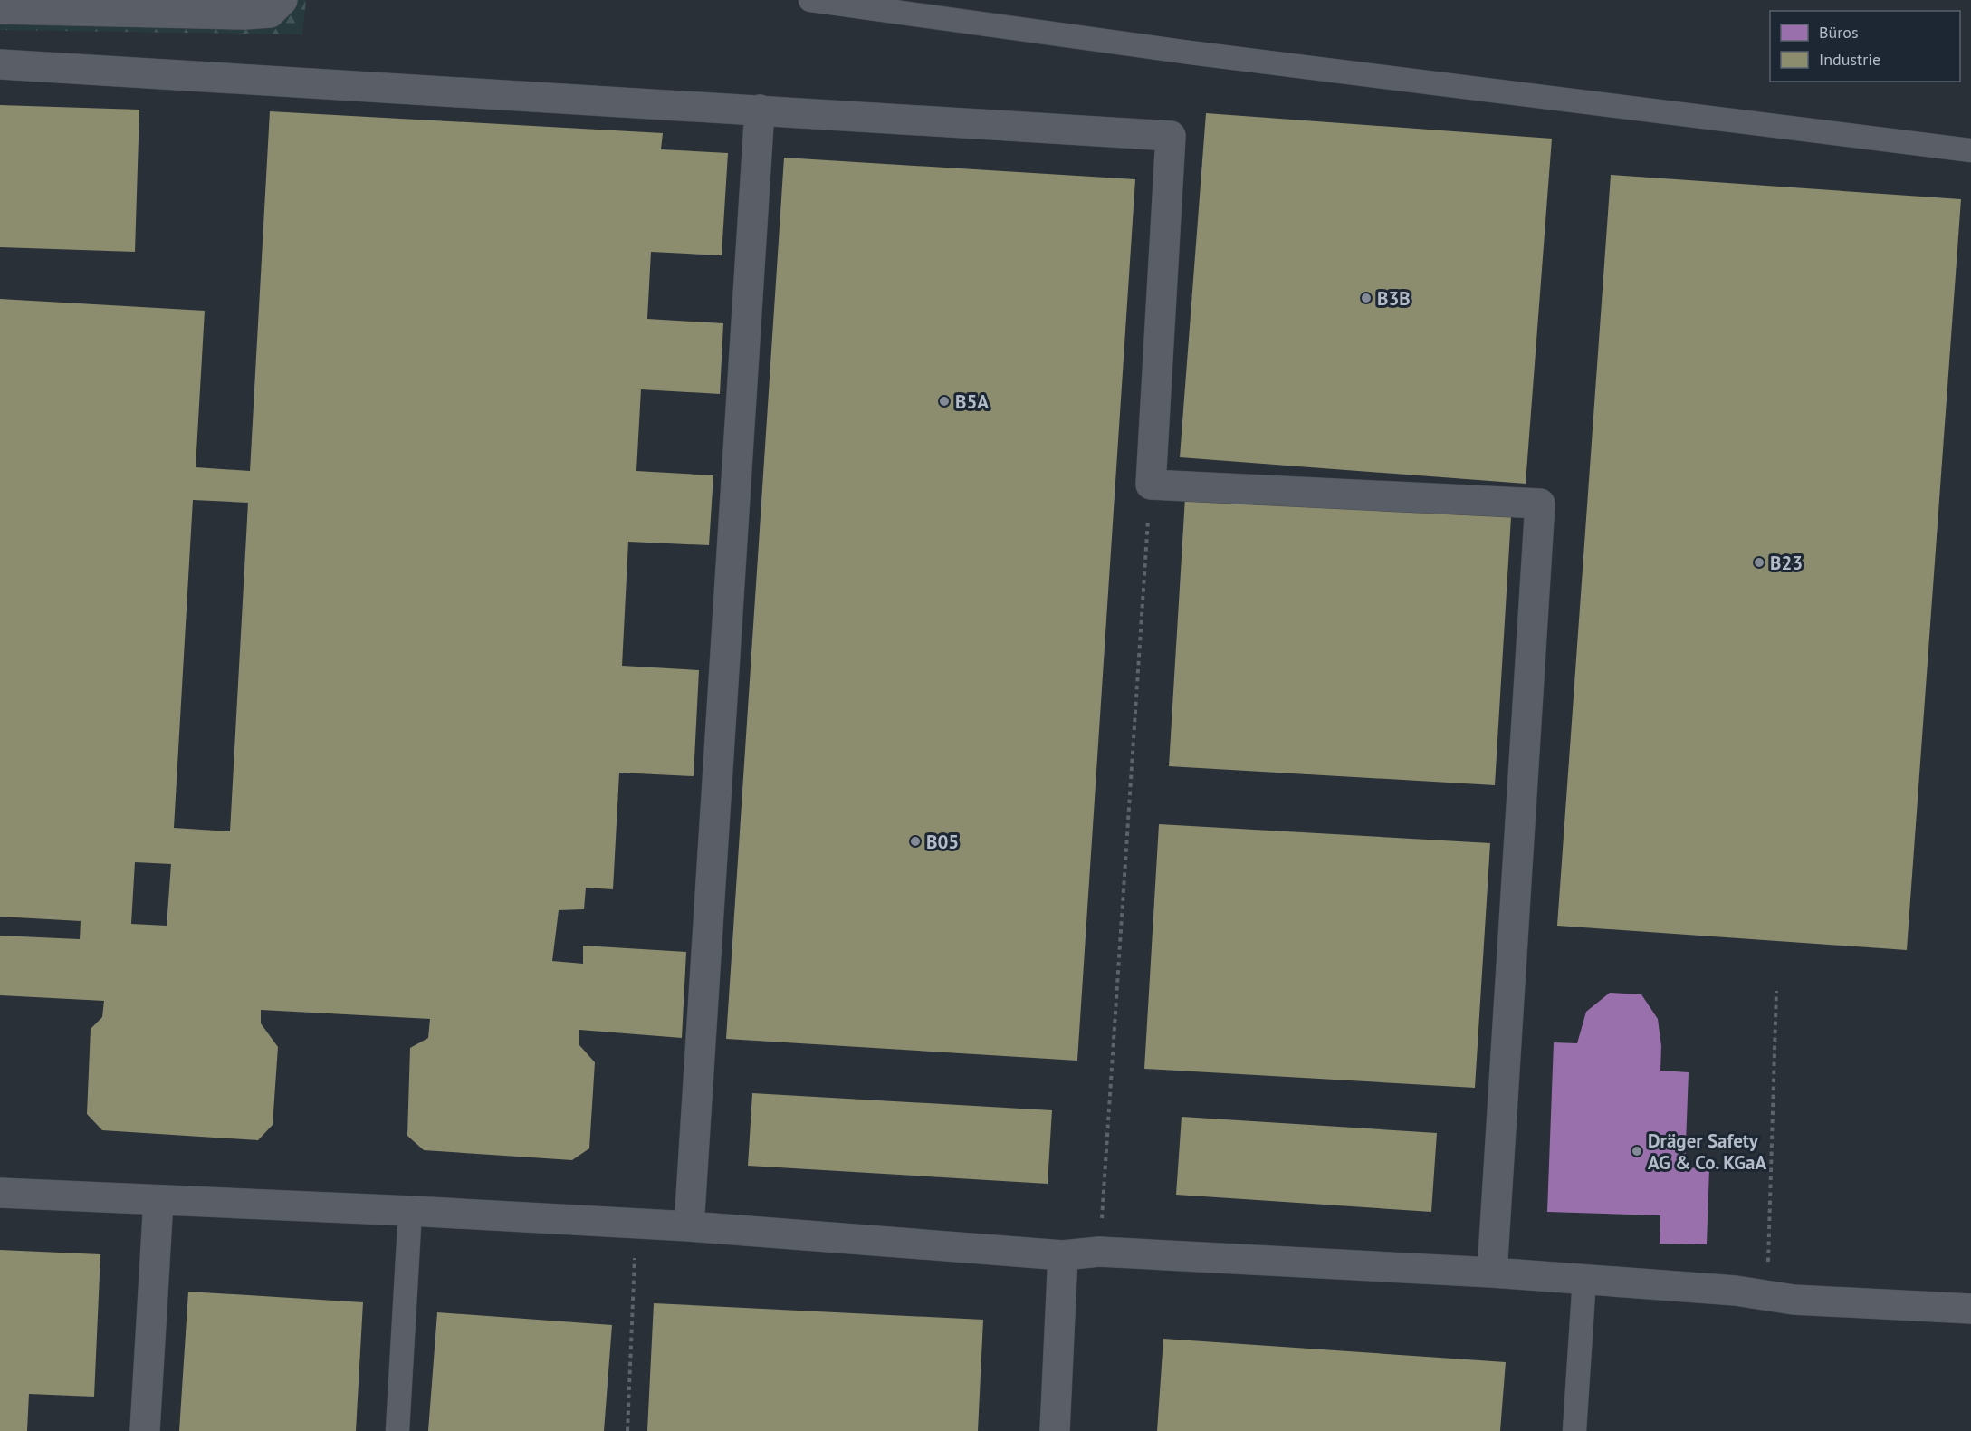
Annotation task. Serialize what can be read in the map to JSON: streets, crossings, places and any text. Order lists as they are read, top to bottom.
{
  "places": [
    "B3B",
    "B5A",
    "B23",
    "B05",
    "Dräger Safety AG & Co. KGaA"
  ],
  "legend": ["Büros", "Industrie"]
}
